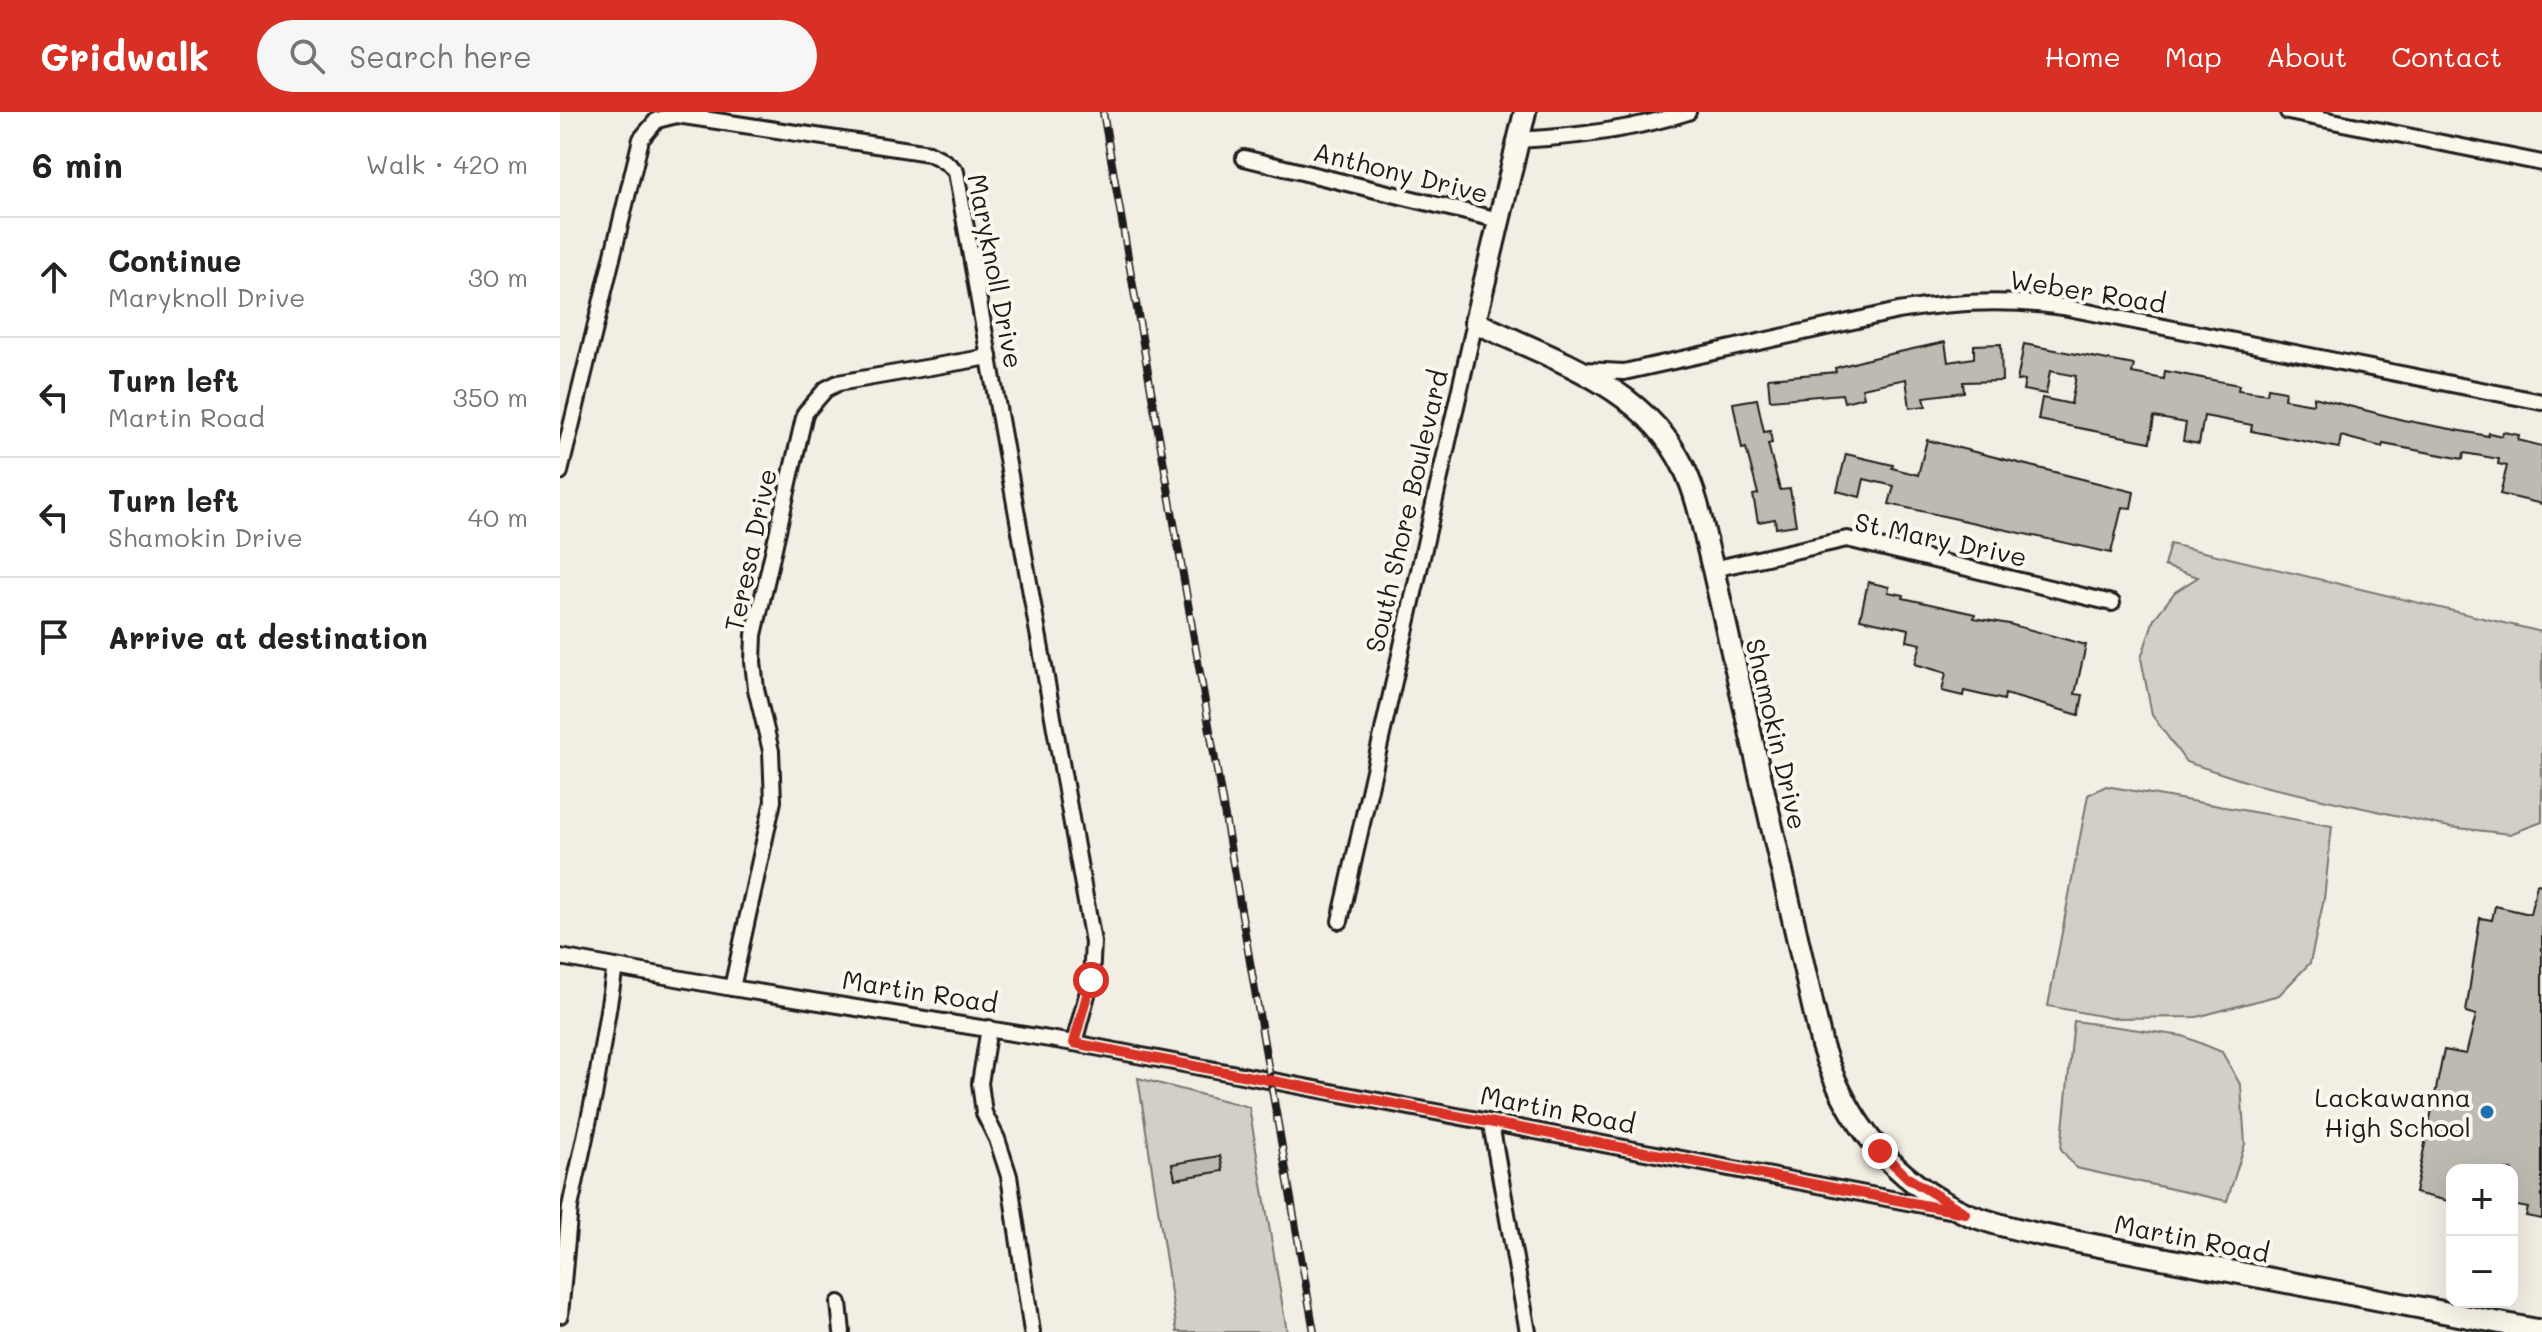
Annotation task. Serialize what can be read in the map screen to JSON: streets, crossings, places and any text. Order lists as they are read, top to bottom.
{
  "streets": {
    "street": [
      "Anthony Drive",
      "Maryknoll Drive",
      "Weber Road",
      "South Shore Boulevard",
      "St Mary Drive",
      "Teresa Drive",
      "Shamokin Drive",
      "Martin Road"
    ]
  },
  "crossings": [
    ["Anthony Drive", "South Shore Boulevard"],
    ["Maryknoll Drive", "Teresa Drive"],
    ["Maryknoll Drive", "Martin Road"],
    ["Weber Road", "Shamokin Drive"],
    ["South Shore Boulevard", "Shamokin Drive"],
    ["St Mary Drive", "Shamokin Drive"],
    ["Teresa Drive", "Martin Road"],
    ["Shamokin Drive", "Martin Road"]
  ],
  "places": ["Lackawanna High School"],
  "page": {
    "header": "Gridwalk",
    "search": "Search here",
    "nav": [
      "Home",
      "Map",
      "About",
      "Contact"
    ],
    "heading": ["6 min", "Walk · 420 m"],
    "list": [
      ["Continue", "Maryknoll Drive", "30 m"],
      ["Turn left", "Martin Road", "350 m"],
      ["Turn left", "Shamokin Drive", "40 m"],
      "Arrive at destination"
    ],
    "map_buttons": ["+", "−"]
  }
}
